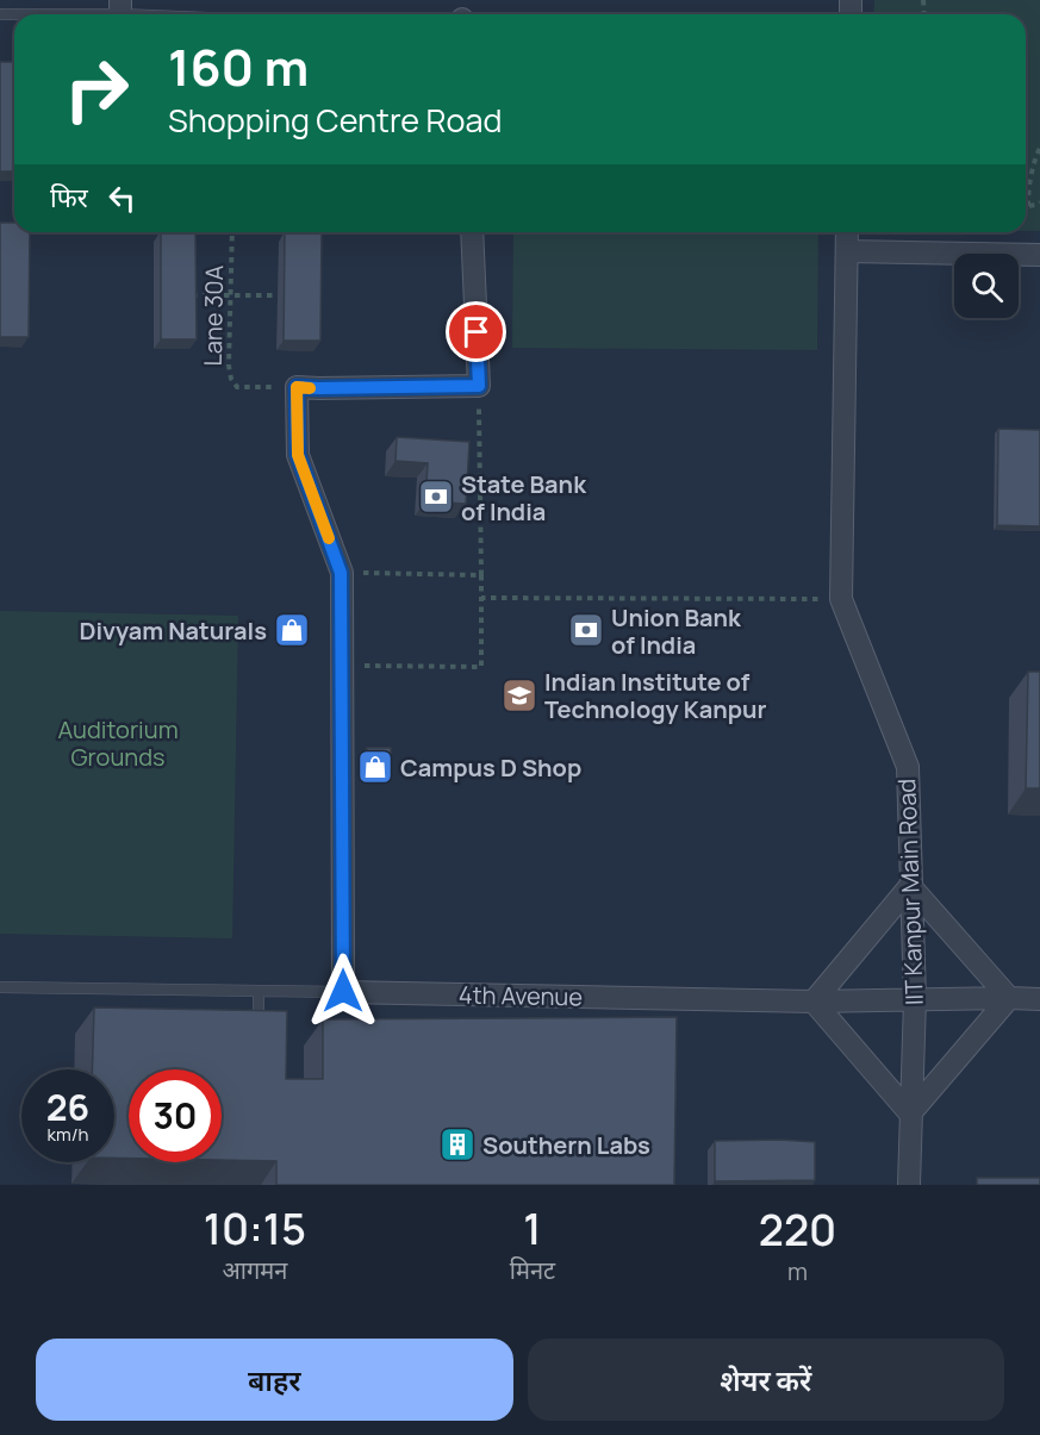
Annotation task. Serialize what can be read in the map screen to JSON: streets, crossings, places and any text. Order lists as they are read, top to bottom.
{
  "streets": {
    "street": ["IIT Kanpur Main Road", "4th Avenue"],
    "path": ["Lane 30A"]
  },
  "crossings": [
    ["IIT Kanpur Main Road", "4th Avenue"]
  ],
  "parks": ["Auditorium Grounds"],
  "places": {
    "bank": ["State Bank of India", "Union Bank of India"],
    "shop": ["Divyam Naturals", "Campus D Shop"],
    "school or university": ["Indian Institute of Technology Kanpur"],
    "building": ["Southern Labs"]
  },
  "page": {
    "turn": ["160 m", "Shopping Centre Road"],
    "then": "फिर",
    "speed": "26 km/h",
    "limit": "30",
    "eta": [
      "10:15",
      "आगमन",
      "1",
      "मिनट",
      "220",
      "m"
    ],
    "buttons": ["बाहर", "शेयर करें"]
  }
}
